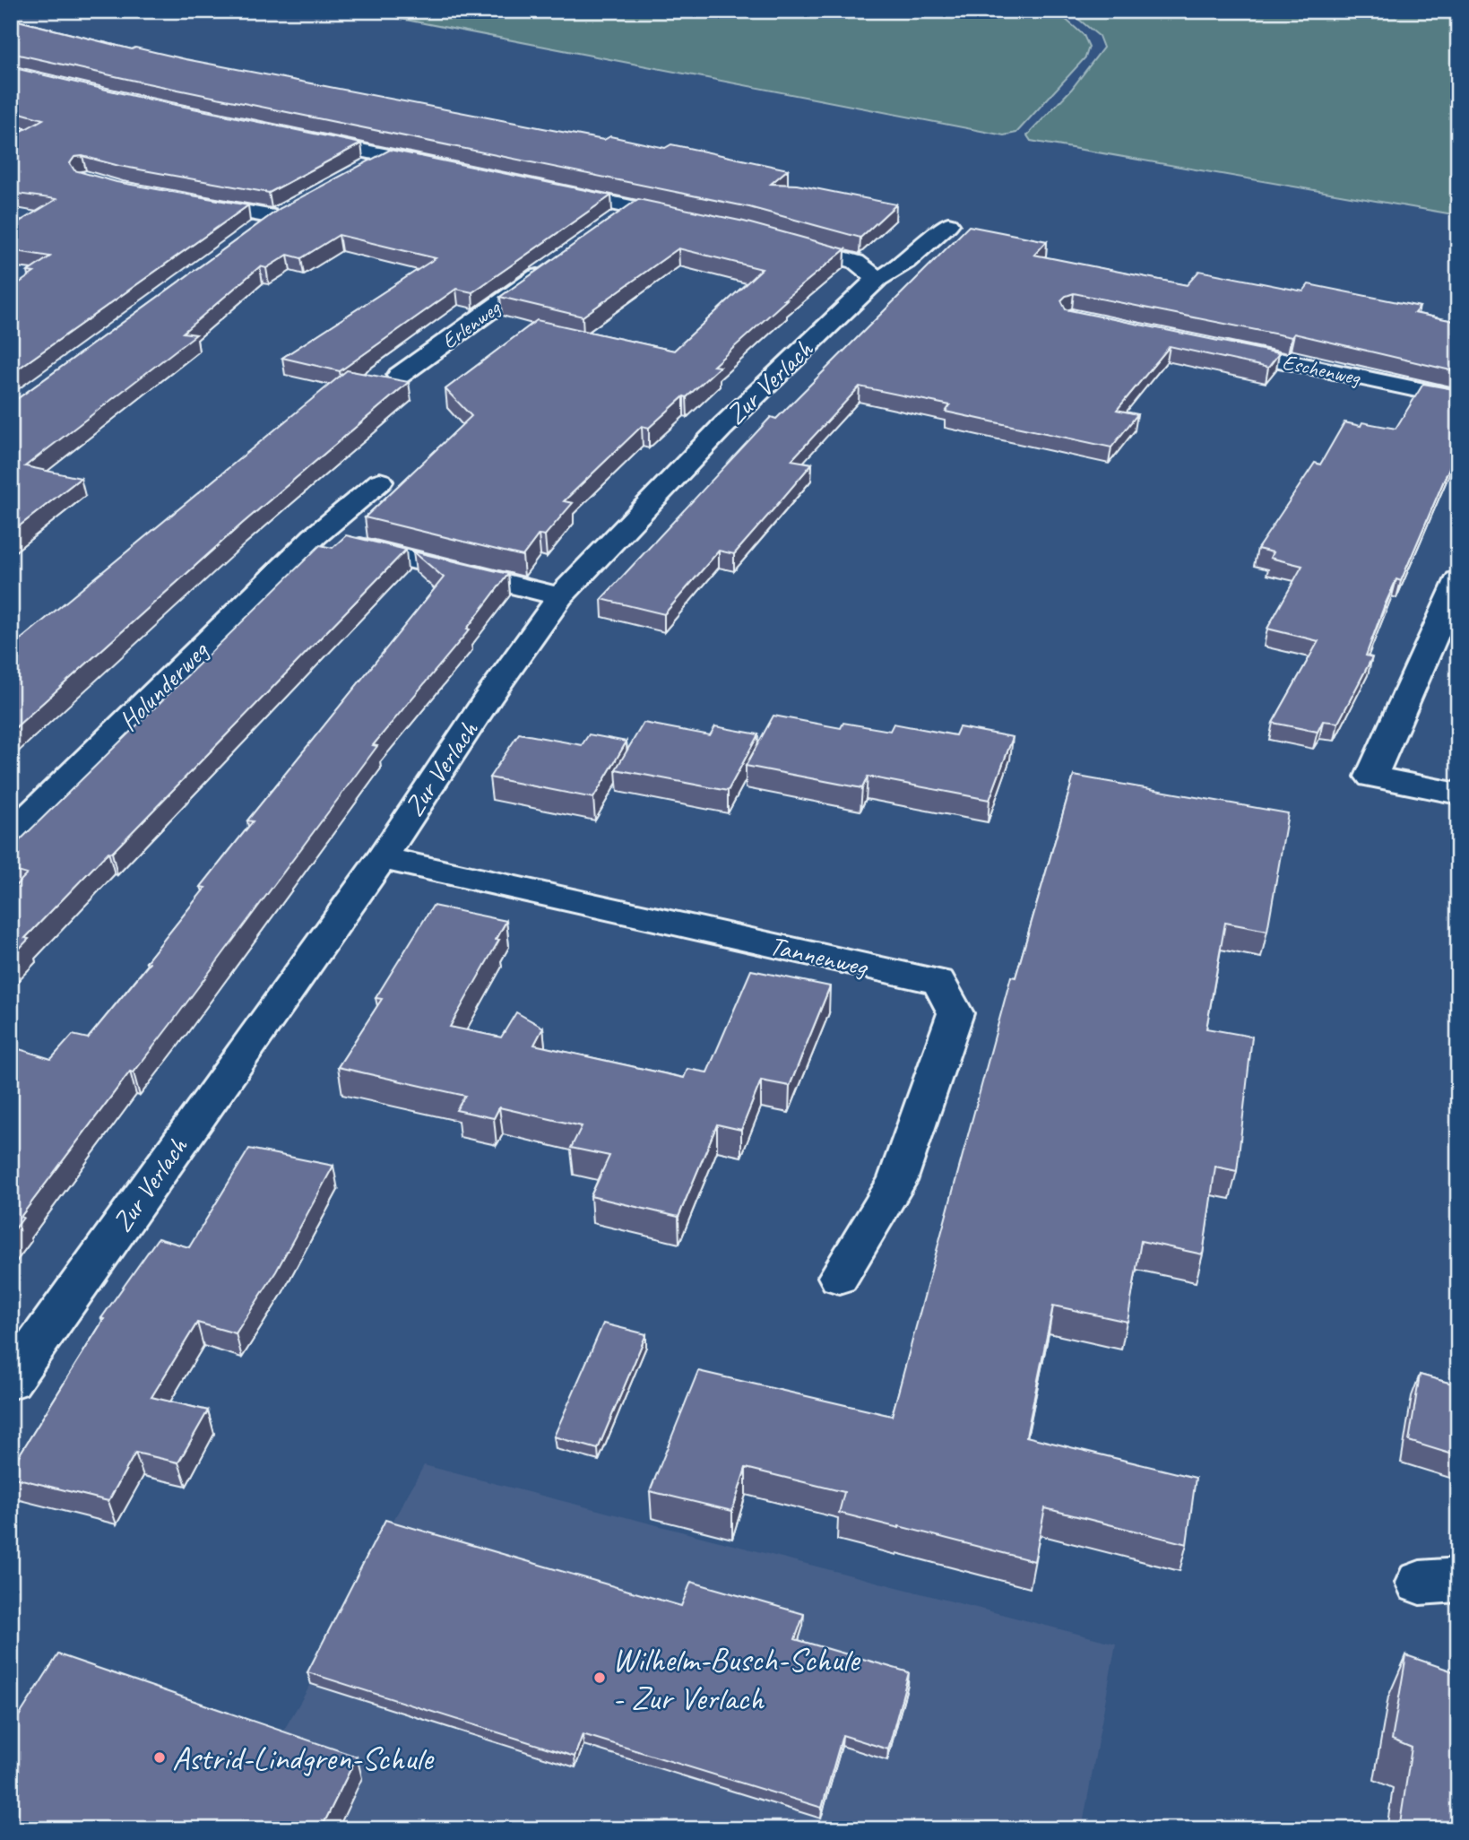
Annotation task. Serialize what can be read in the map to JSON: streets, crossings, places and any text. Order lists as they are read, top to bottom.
{
  "streets": {
    "street": [
      "Erlenweg",
      "Eschenweg",
      "Zur Verlach",
      "Holunderweg",
      "Tannenweg"
    ]
  },
  "crossings": [
    ["Zur Verlach", "Tannenweg"]
  ],
  "places": ["Wilhelm-Busch-Schule - Zur Verlach", "Astrid-Lindgren-Schule"]
}
